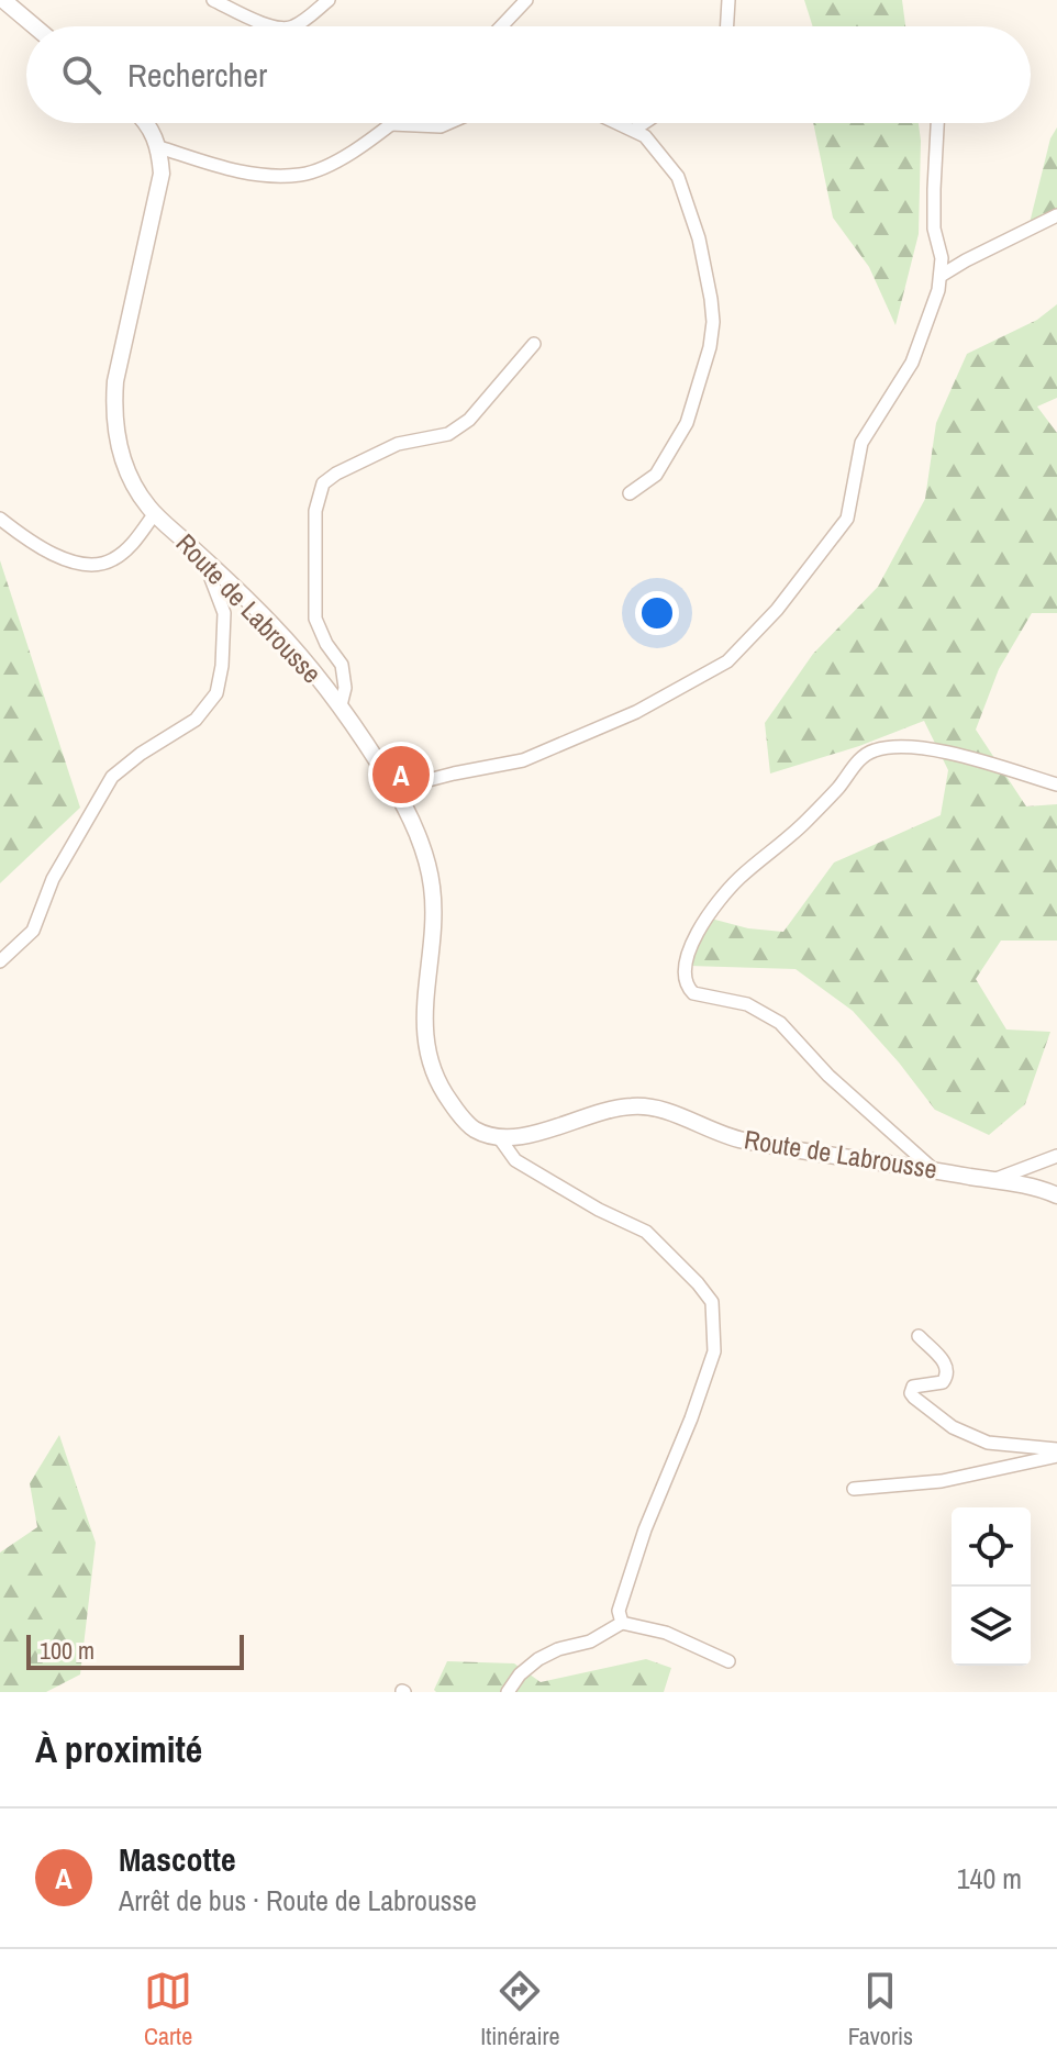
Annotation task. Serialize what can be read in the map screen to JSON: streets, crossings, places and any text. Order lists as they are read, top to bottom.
{
  "streets": {
    "street": ["Route de Labrousse"]
  },
  "scale_bar": "100 m",
  "page": {
    "search": "Rechercher",
    "pins": "A",
    "scale": "100 m",
    "heading": "À proximité",
    "list": [
      {
        "mark": "A",
        "name": "Mascotte",
        "note": "Arrêt de bus · Route de Labrousse",
        "value": "140 m"
      }
    ],
    "nav": ["Carte", "Itinéraire", "Favoris"]
  }
}
